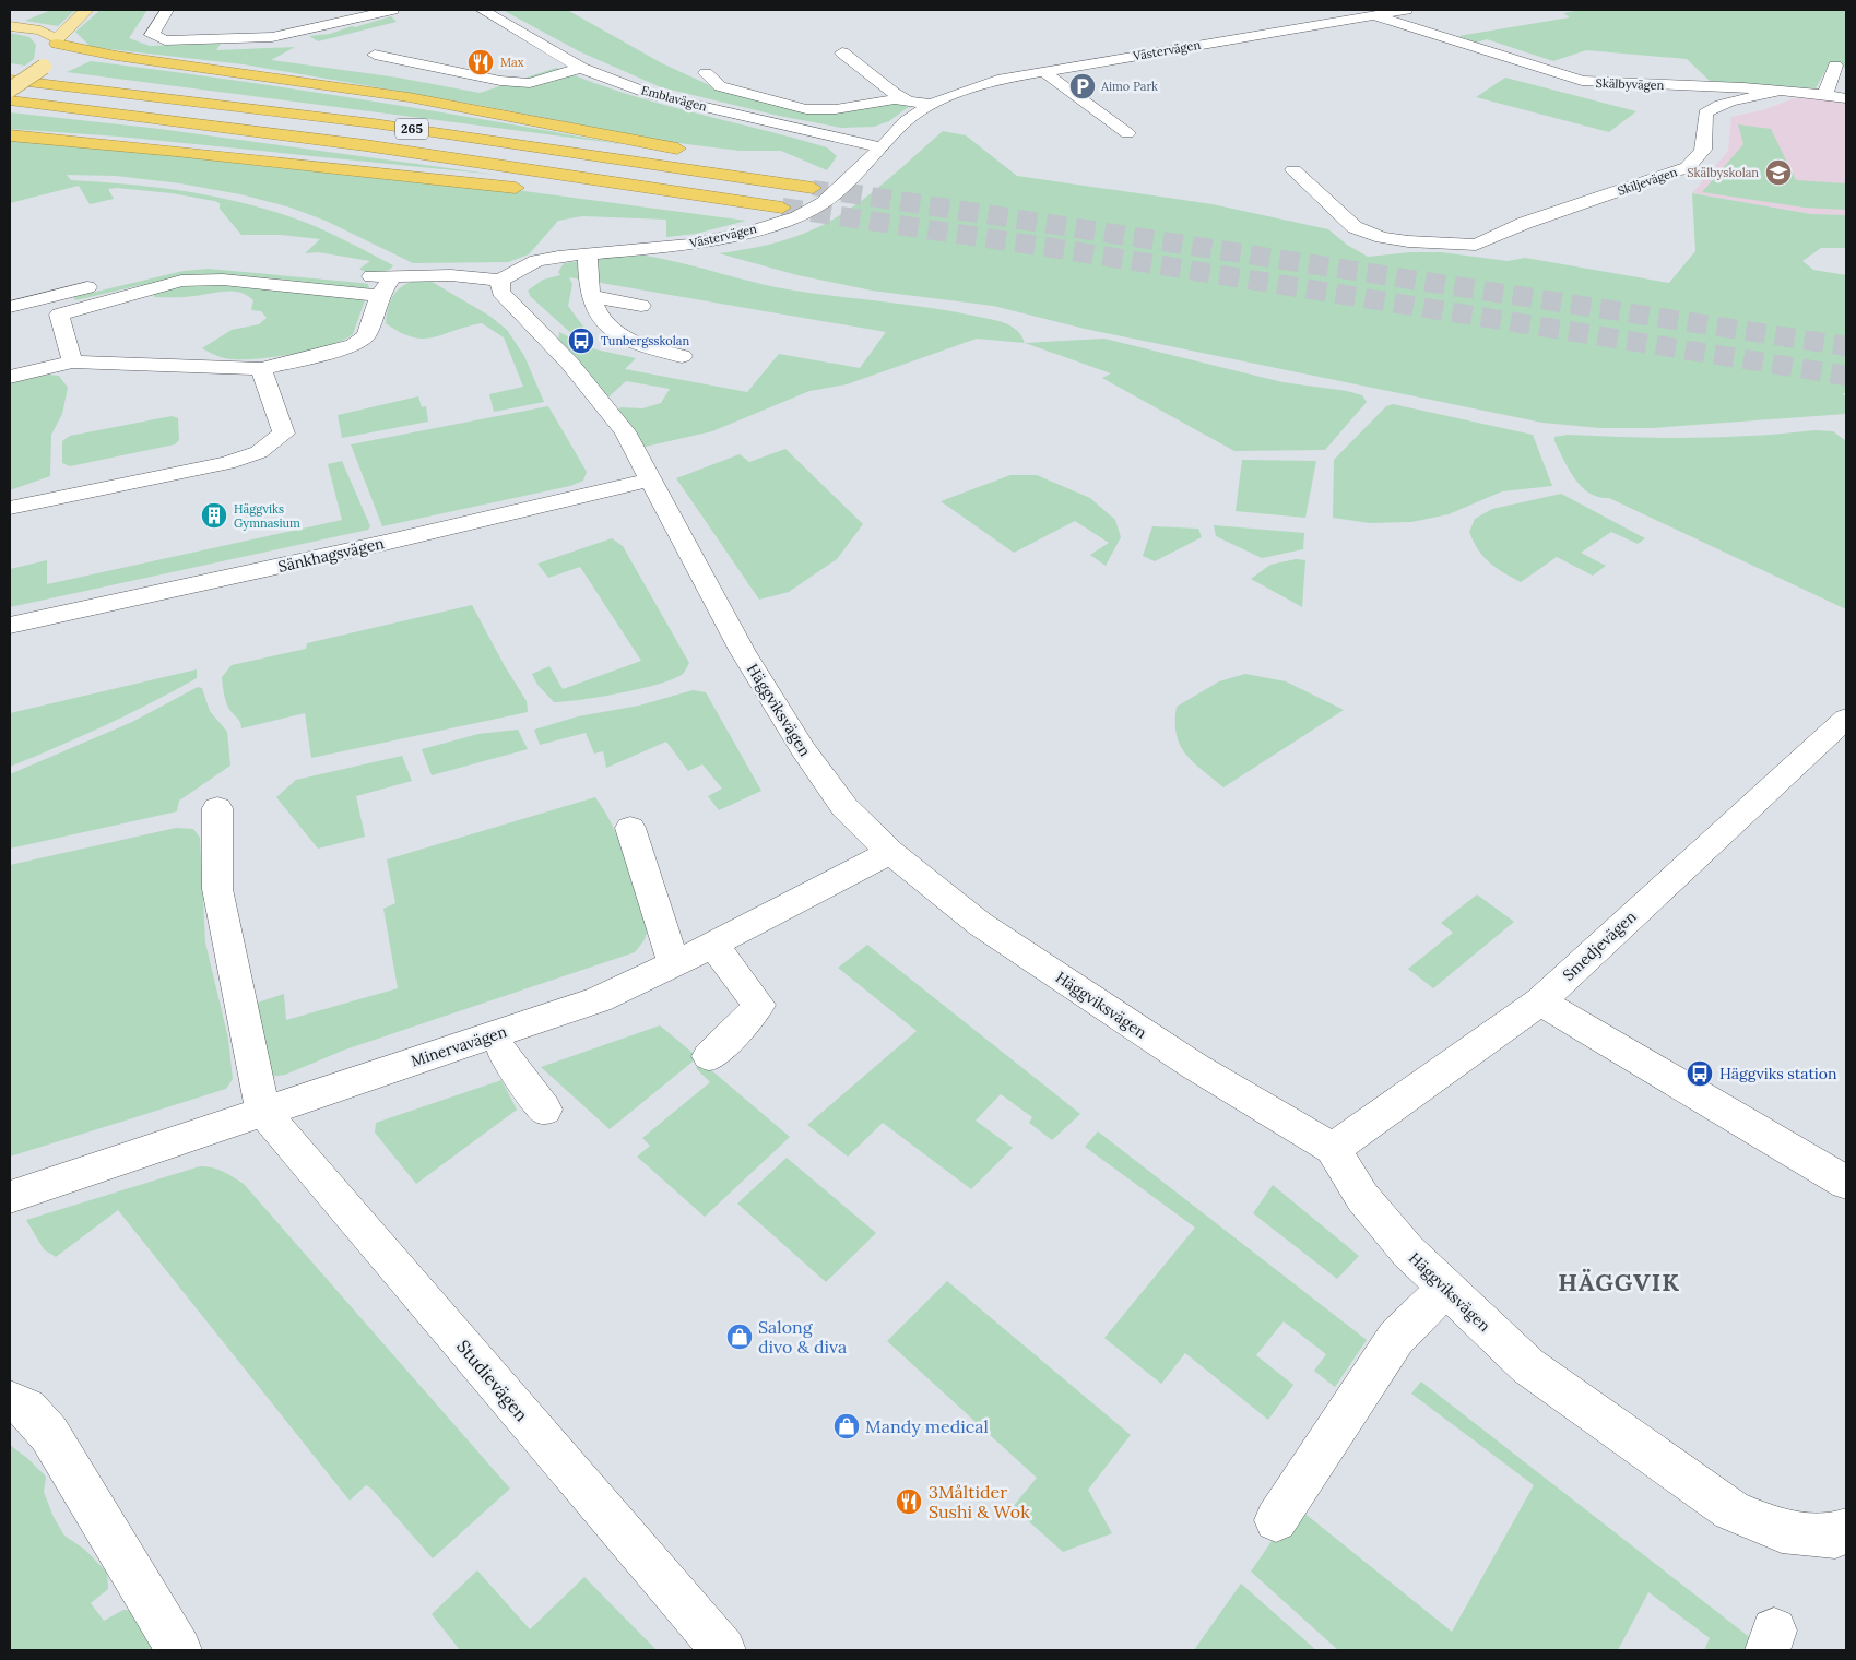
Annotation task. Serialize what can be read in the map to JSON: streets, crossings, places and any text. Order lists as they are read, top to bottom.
{
  "streets": {
    "highway": ["265"],
    "street": [
      "Västervägen",
      "Skälbyvägen",
      "Emblavägen",
      "Skiljevägen",
      "Sänkhagsvägen",
      "Häggviksvägen",
      "Smedjevägen",
      "Minervavägen",
      "Studievägen"
    ]
  },
  "crossings": [
    ["Västervägen", "Skälbyvägen"],
    ["Västervägen", "Emblavägen"],
    ["Västervägen", "Häggviksvägen"],
    ["Skälbyvägen", "Skiljevägen"],
    ["Sänkhagsvägen", "Häggviksvägen"],
    ["Häggviksvägen", "Smedjevägen"],
    ["Häggviksvägen", "Minervavägen"],
    ["Minervavägen", "Studievägen"]
  ],
  "districts": ["HÄGGVIK"],
  "places": {
    "restaurant": ["Max", "3Måltider Sushi & Wok"],
    "parking": ["Aimo Park"],
    "school or university": ["Skälbyskolan"],
    "bus stop": ["Tunbergsskolan", "Häggviks station"],
    "building": ["Häggviks Gymnasium"],
    "shop": ["Salong divo & diva", "Mandy medical"]
  }
}
